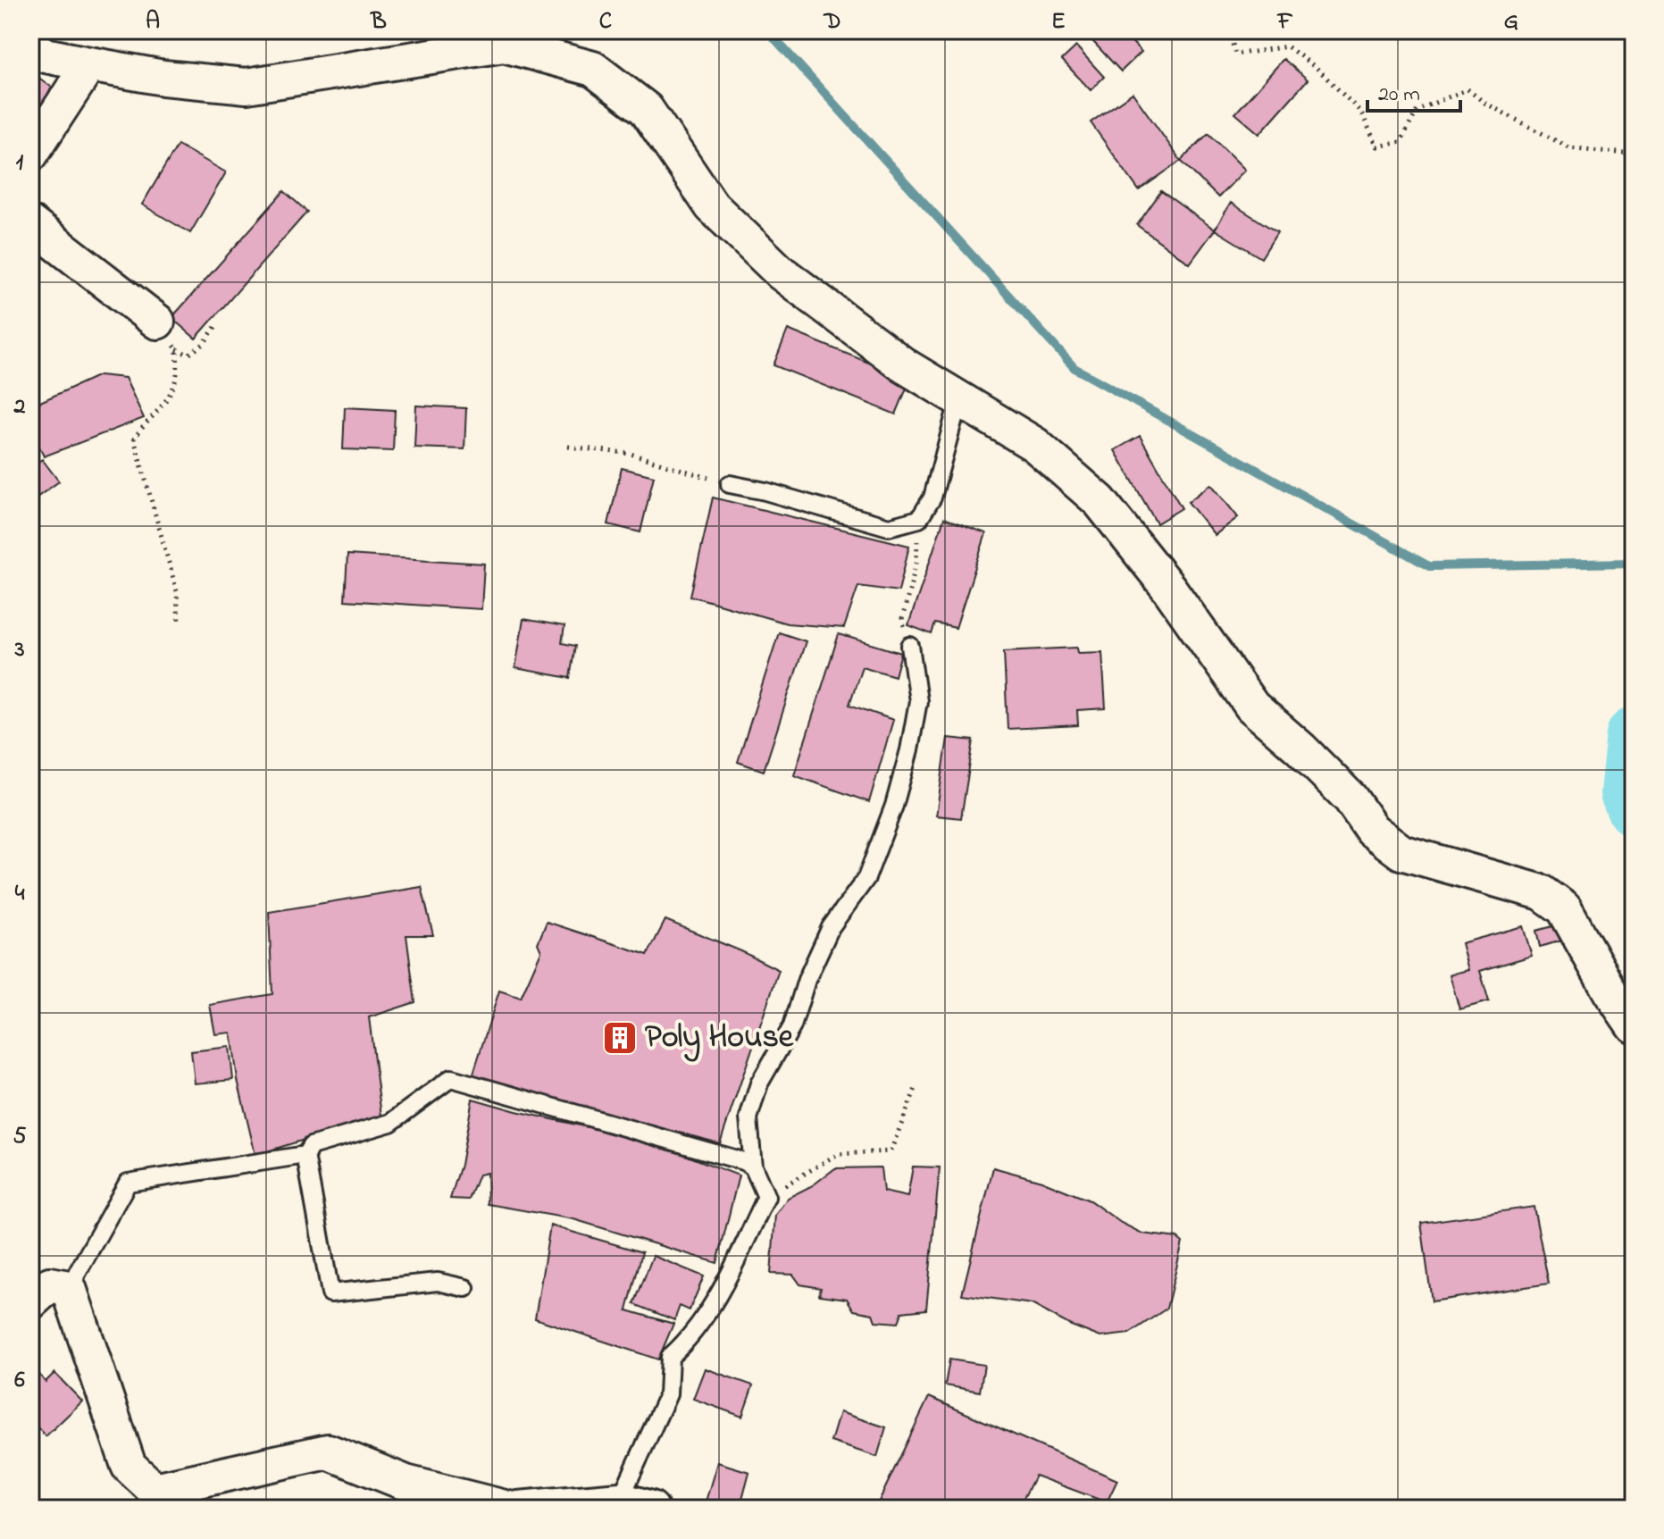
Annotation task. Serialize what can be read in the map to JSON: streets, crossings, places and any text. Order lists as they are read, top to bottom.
{
  "places": {
    "building": ["Poly House"]
  },
  "scale_bar": "20 m",
  "grid": {
    "columns": [
      "A",
      "B",
      "C",
      "D",
      "E",
      "F",
      "G"
    ],
    "rows": [
      "1",
      "2",
      "3",
      "4",
      "5",
      "6"
    ]
  }
}
